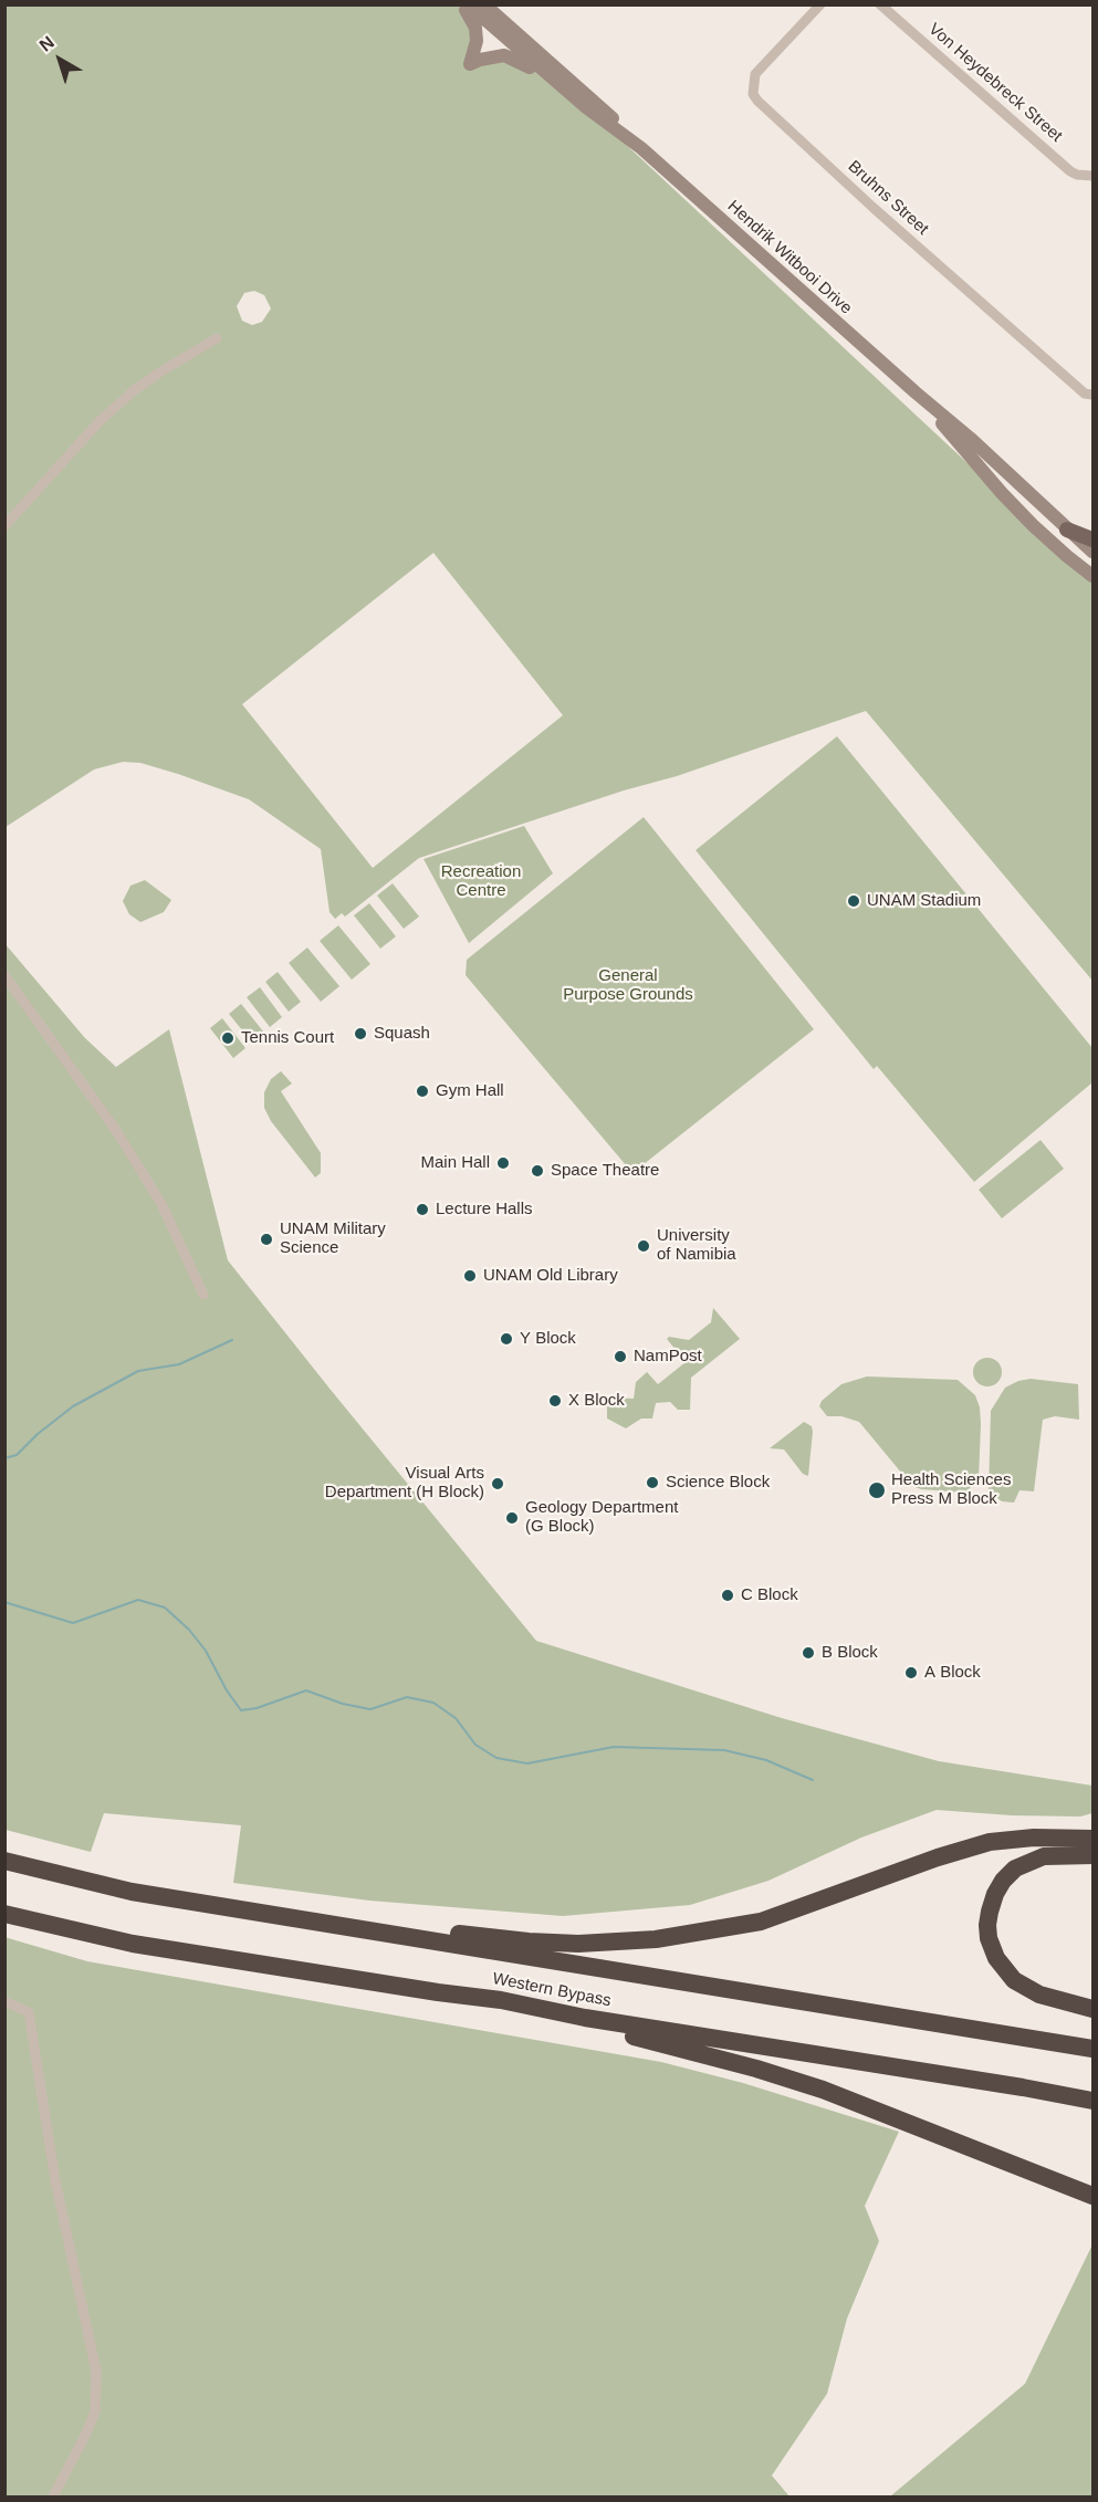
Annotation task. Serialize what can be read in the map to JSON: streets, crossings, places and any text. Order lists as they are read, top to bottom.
{
  "streets": {
    "highway": ["Western Bypass"],
    "main road": ["Hendrik Witbooi Drive"],
    "street": ["Von Heydebreck Street", "Bruhns Street"]
  },
  "parks": ["Recreation Centre", "General Purpose Grounds"],
  "places": [
    "UNAM Stadium",
    "Squash",
    "Tennis Court",
    "Gym Hall",
    "Main Hall",
    "Space Theatre",
    "Lecture Halls",
    "UNAM Military Science",
    "University of Namibia",
    "UNAM Old Library",
    "Y Block",
    "NamPost",
    "X Block",
    "Science Block",
    "Visual Arts Department (H Block)",
    "Health Sciences Press M Block",
    "Geology Department (G Block)",
    "C Block",
    "B Block",
    "A Block"
  ],
  "north": "top left"
}
